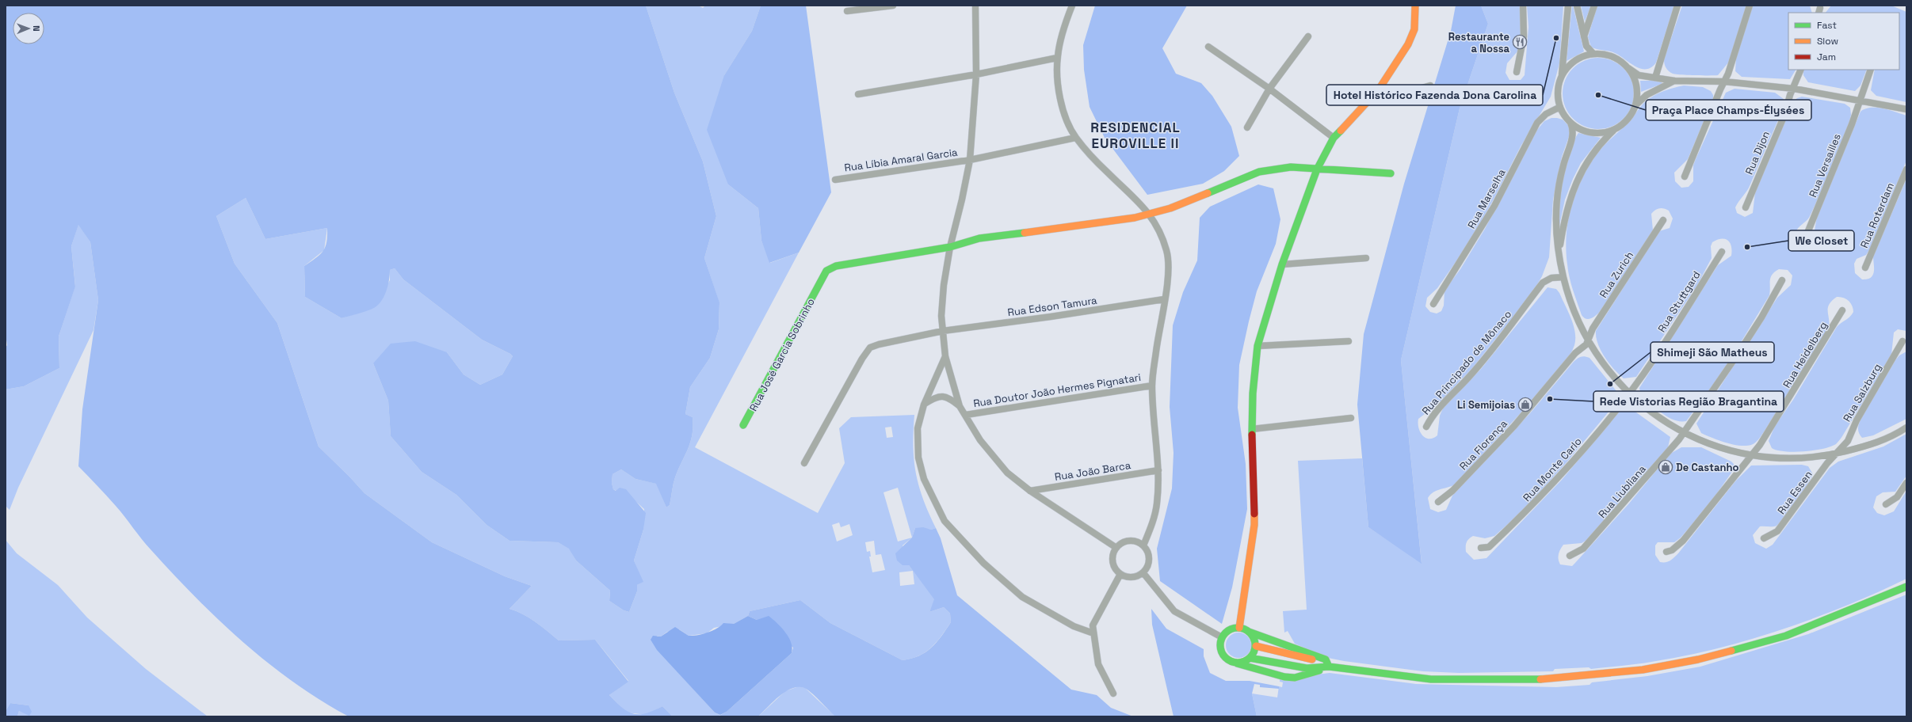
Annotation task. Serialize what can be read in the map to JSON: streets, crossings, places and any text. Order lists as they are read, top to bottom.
{
  "streets": {
    "street": [
      "Rua Dijon",
      "Rua Líbia Amaral Garcia",
      "Rua Versailles",
      "Rua Marselha",
      "Rua Roterdam",
      "Rua Zurich",
      "Rua Stuttgard",
      "Rua Edson Tamura",
      "Rua José Garcia Sobrinho",
      "Rua Heidelberg",
      "Rua Principado de Mônaco",
      "Rua Doutor João Hermes Pignatari",
      "Rua Salzburg",
      "Rua Florença",
      "Rua Monte Carlo",
      "Rua João Barca",
      "Rua Liubliana",
      "Rua Essen"
    ]
  },
  "crossings": [
    ["Rua Zurich", "Rua Florença"],
    ["Rua Stuttgard", "Rua Monte Carlo"],
    ["Rua Salzburg", "Rua Essen"]
  ],
  "districts": ["RESIDENCIAL EUROVILLE II"],
  "places": {
    "other": [
      "Hotel Histórico Fazenda Dona Carolina",
      "Praça Place Champs-Élysées",
      "We Closet",
      "Shimeji São Matheus",
      "Rede Vistorias Região Bragantina"
    ],
    "restaurant": ["Restaurante a Nossa"],
    "shop": ["Li Semijoias", "De Castanho"]
  },
  "legend": ["Fast", "Slow", "Jam"],
  "north": "right"
}
